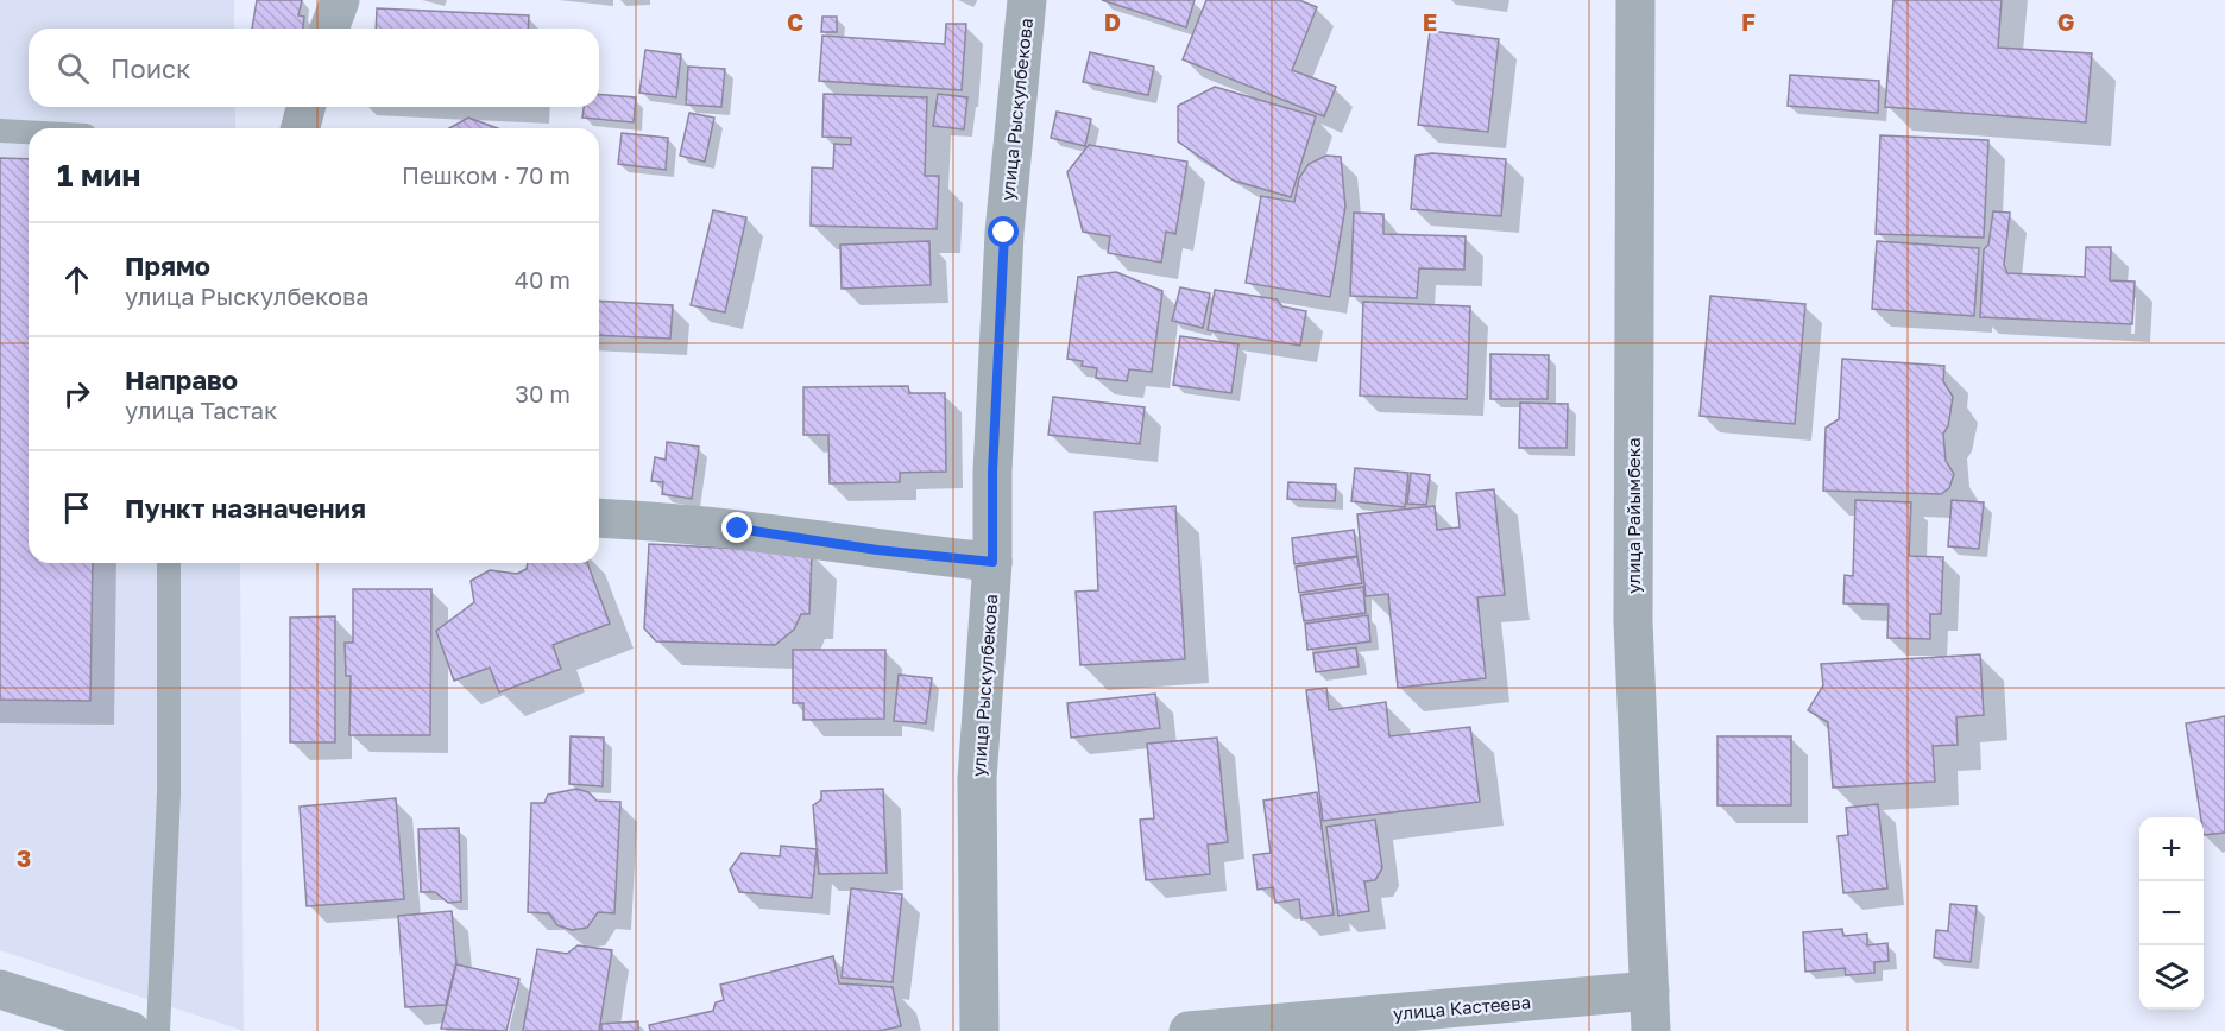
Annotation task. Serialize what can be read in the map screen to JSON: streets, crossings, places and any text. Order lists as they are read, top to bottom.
{
  "streets": {
    "street": ["улица Рыскулбекова", "улица Райымбека", "улица Кастеева"]
  },
  "crossings": [
    ["улица Райымбека", "улица Кастеева"]
  ],
  "page": {
    "search": "Поиск",
    "heading": ["1 мин", "Пешком · 70 m"],
    "list": [
      ["Прямо", "улица Рыскулбекова", "40 m"],
      ["Направо", "улица Тастак", "30 m"],
      "Пункт назначения"
    ],
    "map_buttons": ["+", "−"]
  },
  "grid": {
    "columns": [
      "C",
      "D",
      "E",
      "F",
      "G"
    ],
    "rows": ["3"]
  }
}
